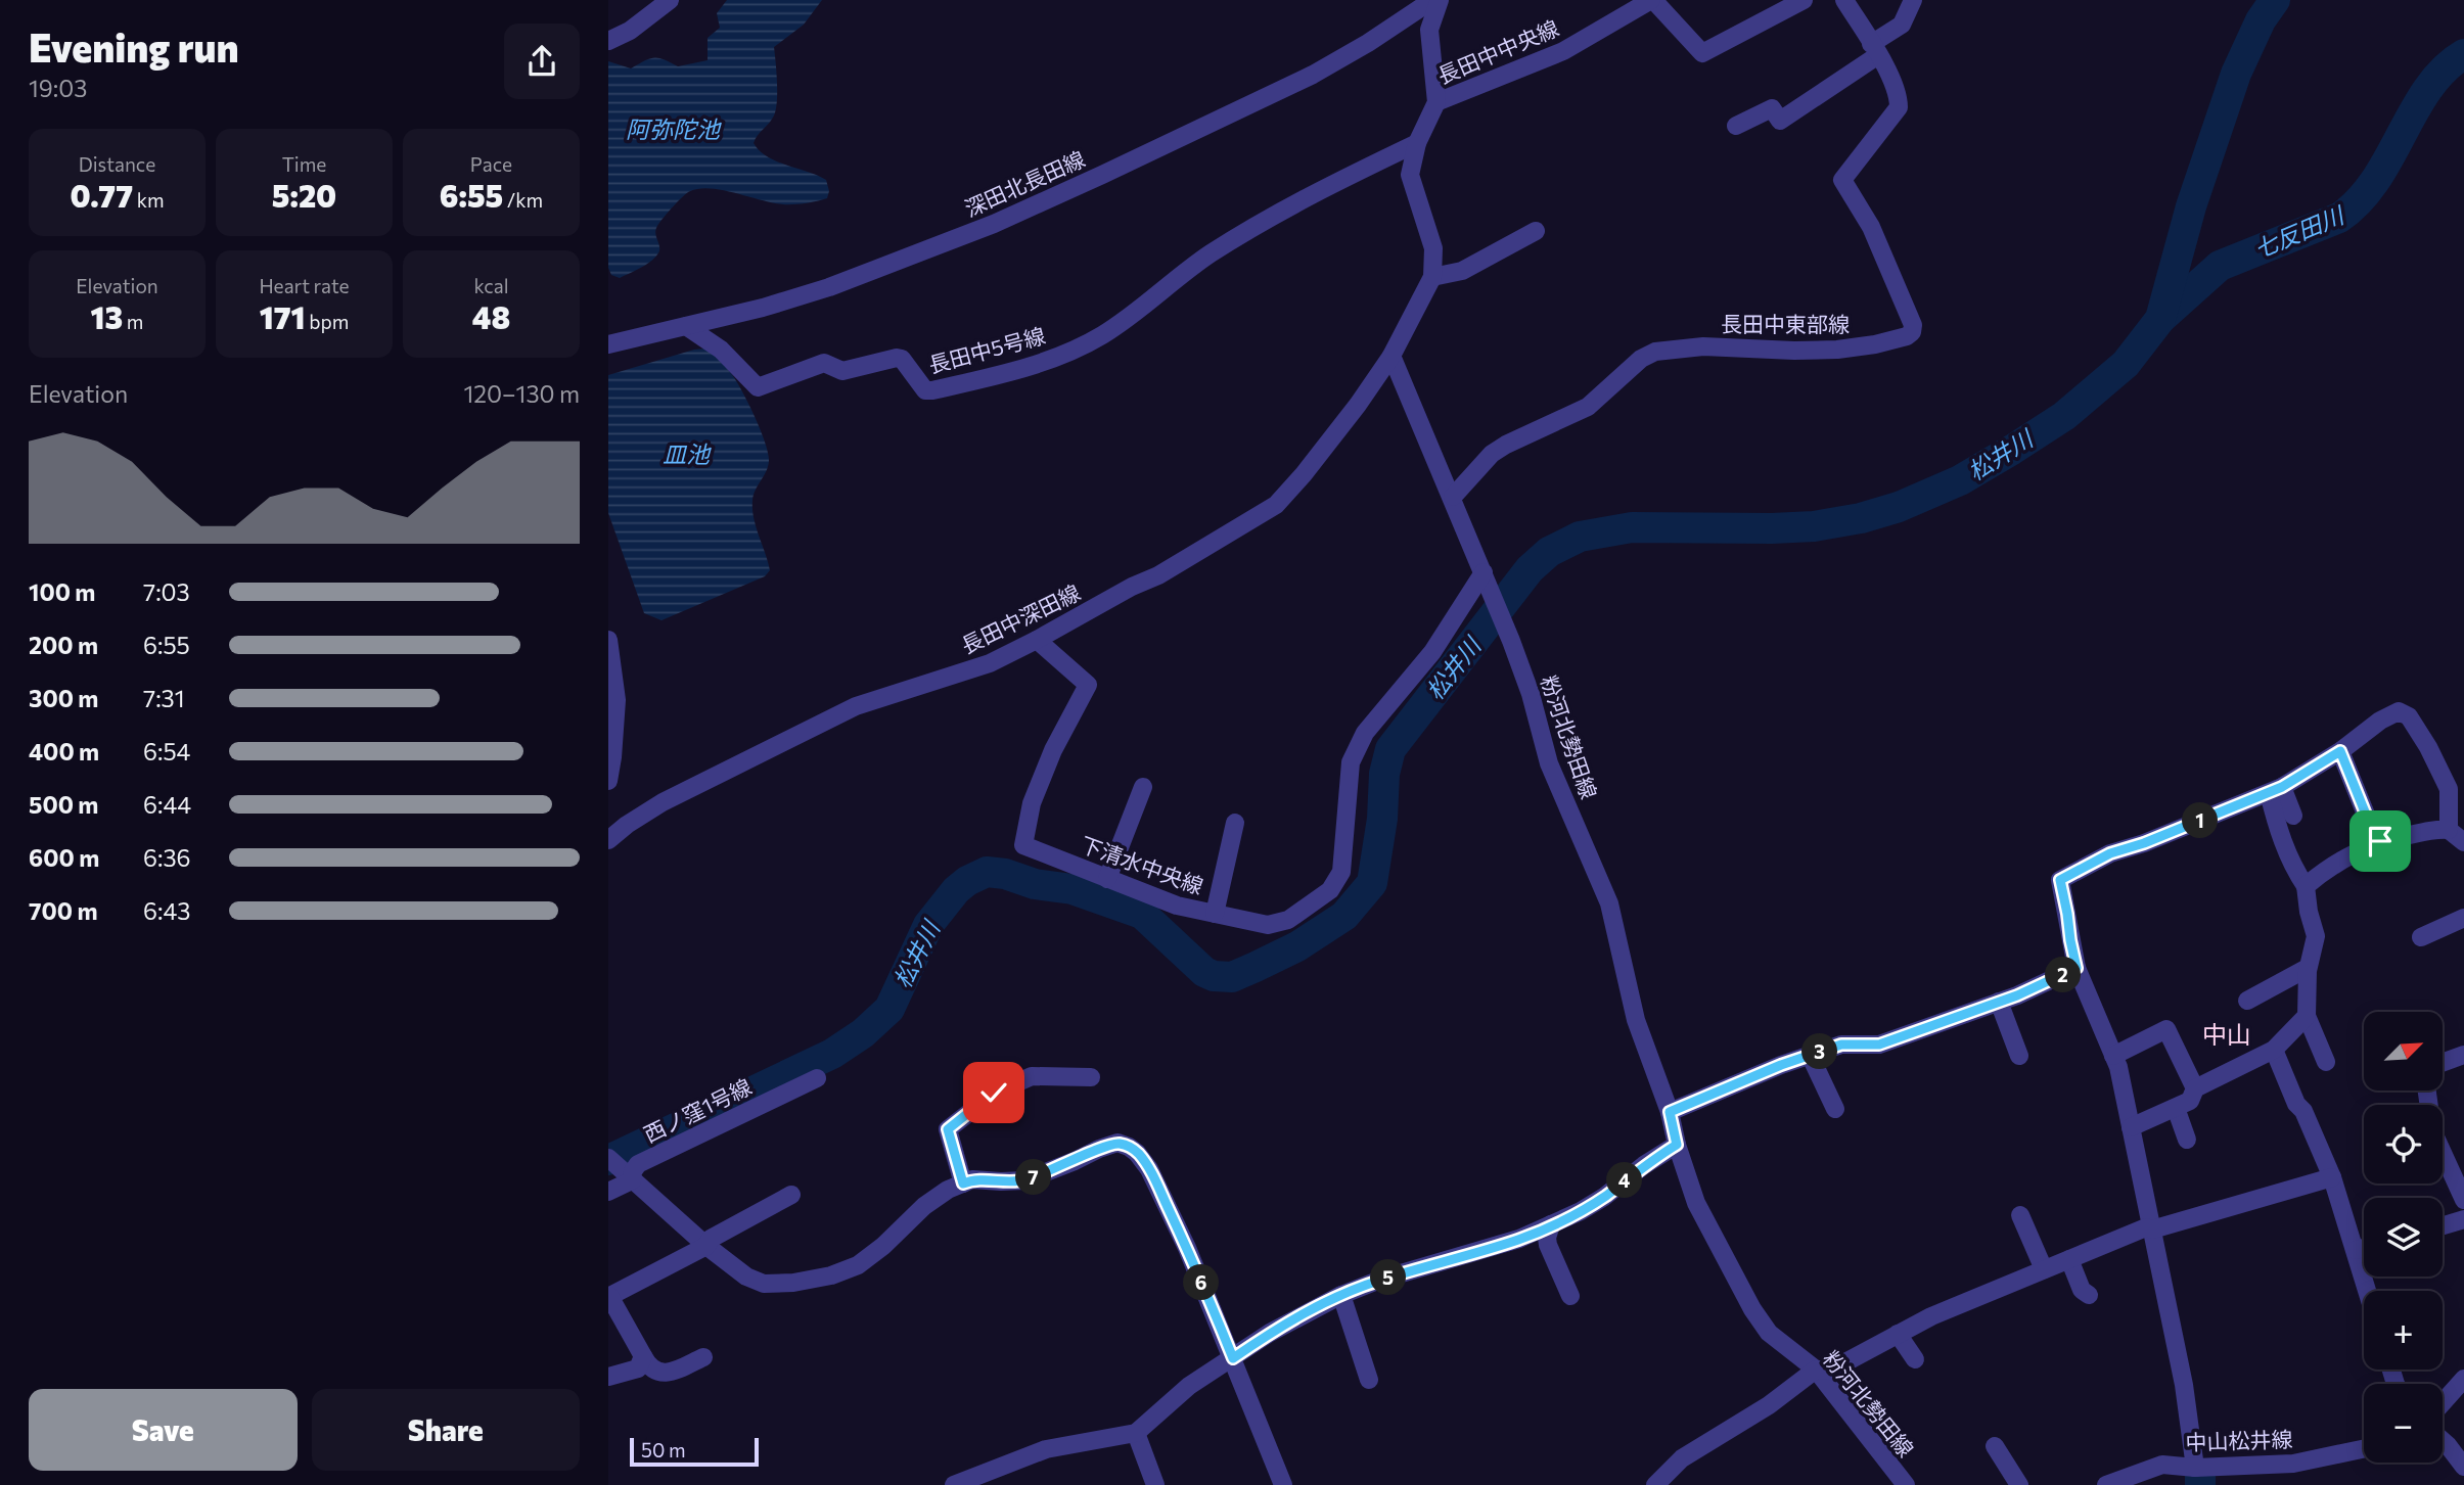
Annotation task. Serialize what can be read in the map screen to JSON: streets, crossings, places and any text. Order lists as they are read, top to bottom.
{
  "streets": {
    "street": [
      "長田中中央線",
      "深田北長田線",
      "長田中東部線",
      "長田中5号線",
      "長田中深田線",
      "粉河北勢田線",
      "下清水中央線",
      "西ノ窪1号線",
      "中山松井線"
    ]
  },
  "crossings": [
    ["深田北長田線", "長田中5号線"],
    ["長田中東部線", "粉河北勢田線"],
    ["長田中深田線", "粉河北勢田線"],
    ["長田中深田線", "下清水中央線"],
    ["粉河北勢田線", "下清水中央線"]
  ],
  "districts": ["中山"],
  "water": [
    "阿弥陀池",
    "七反田川",
    "皿池",
    "松井川"
  ],
  "scale_bar": "50 m",
  "north": "top right",
  "page": {
    "heading": ["Evening run", "19:03"],
    "stats": [
      ["Distance", "0.77 km"],
      ["Time", "5:20"],
      ["Pace", "6:55 /km"],
      ["Elevation", "13 m"],
      ["Heart rate", "171 bpm"],
      ["kcal", "48"]
    ],
    "chart": ["Elevation", "120–130 m"],
    "list": [
      {
        "name": "100 m",
        "note": "7:03"
      },
      {
        "name": "200 m",
        "note": "6:55"
      },
      {
        "name": "300 m",
        "note": "7:31"
      },
      {
        "name": "400 m",
        "note": "6:54"
      },
      {
        "name": "500 m",
        "note": "6:44"
      },
      {
        "name": "600 m",
        "note": "6:36"
      },
      {
        "name": "700 m",
        "note": "6:43"
      }
    ],
    "pins": [
      "1",
      "2",
      "3",
      "7",
      "4",
      "5",
      "6"
    ],
    "map_buttons": ["+", "−"],
    "buttons": ["Save", "Share"],
    "scale": "50 m"
  }
}
